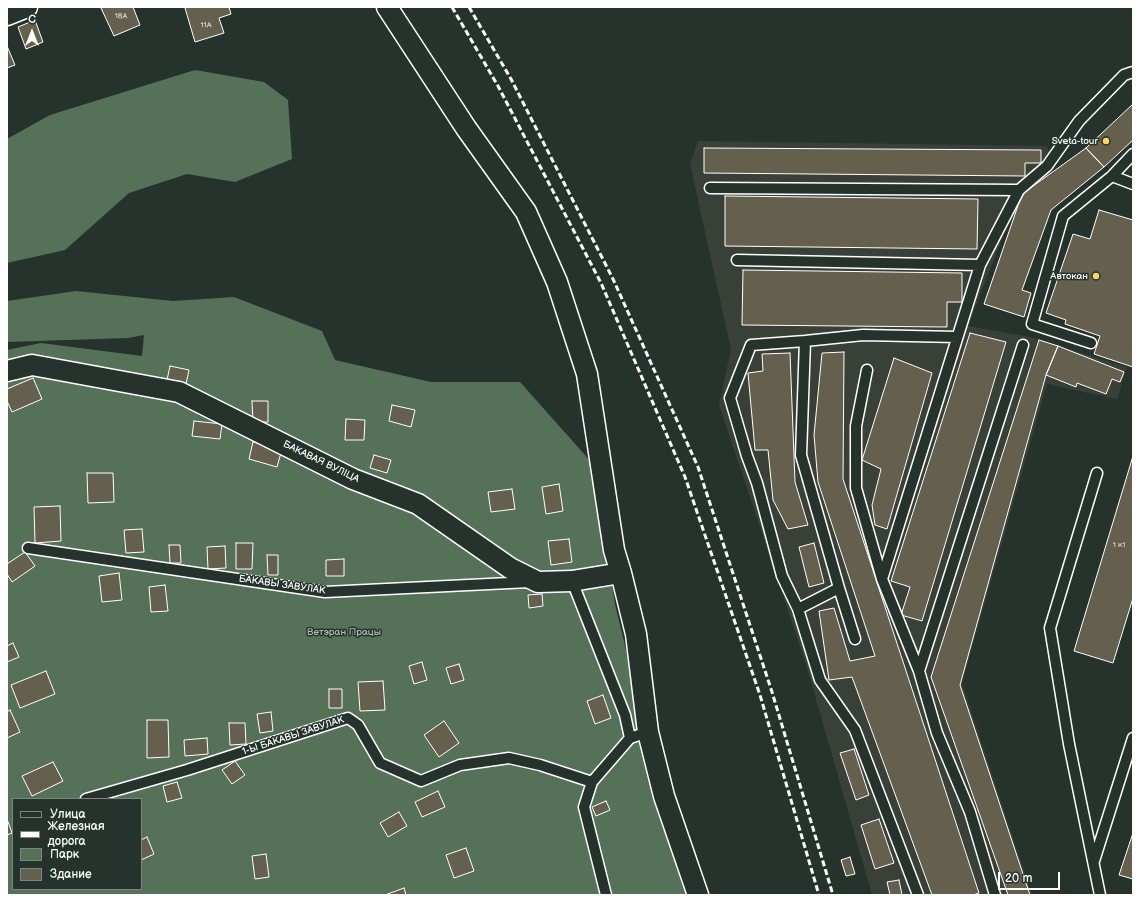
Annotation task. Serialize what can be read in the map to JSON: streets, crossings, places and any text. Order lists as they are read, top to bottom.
{
  "streets": {
    "street": ["БАКАВАЯ ВУЛІЦА"],
    "lane": ["БАКАВЫ ЗАВУЛАК", "1-Ы БАКАВЫ ЗАВУЛАК"]
  },
  "crossings": [
    ["БАКАВАЯ ВУЛІЦА", "БАКАВЫ ЗАВУЛАК"]
  ],
  "parks": ["Ветэран Працы"],
  "places": ["Sveta-tour", "Автокан"],
  "house_numbers": ["18А", "11А", "1 к1"],
  "legend": [
    "Улица",
    "Железная дорога",
    "Парк",
    "Здание"
  ],
  "scale_bar": "20 m",
  "north": "top"
}
